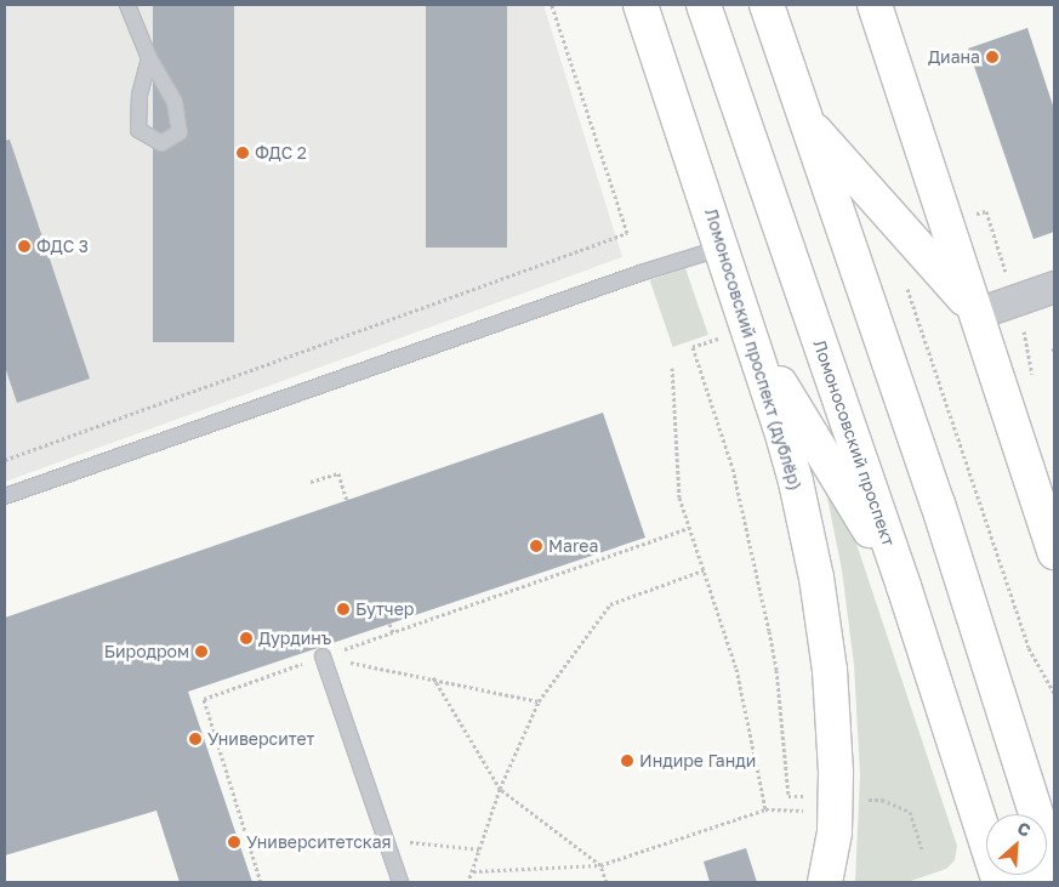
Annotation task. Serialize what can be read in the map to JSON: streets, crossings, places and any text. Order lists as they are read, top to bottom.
{
  "streets": {
    "main road": ["Ломоносовский проспект (дублёр)", "Ломоносовский проспект"]
  },
  "places": [
    "Диана",
    "ФДС 2",
    "ФДС 3",
    "Marea",
    "Бутчер",
    "Дурдинъ",
    "Биродром",
    "Университет",
    "Индире Ганди",
    "Университетская"
  ],
  "north": "top right"
}
